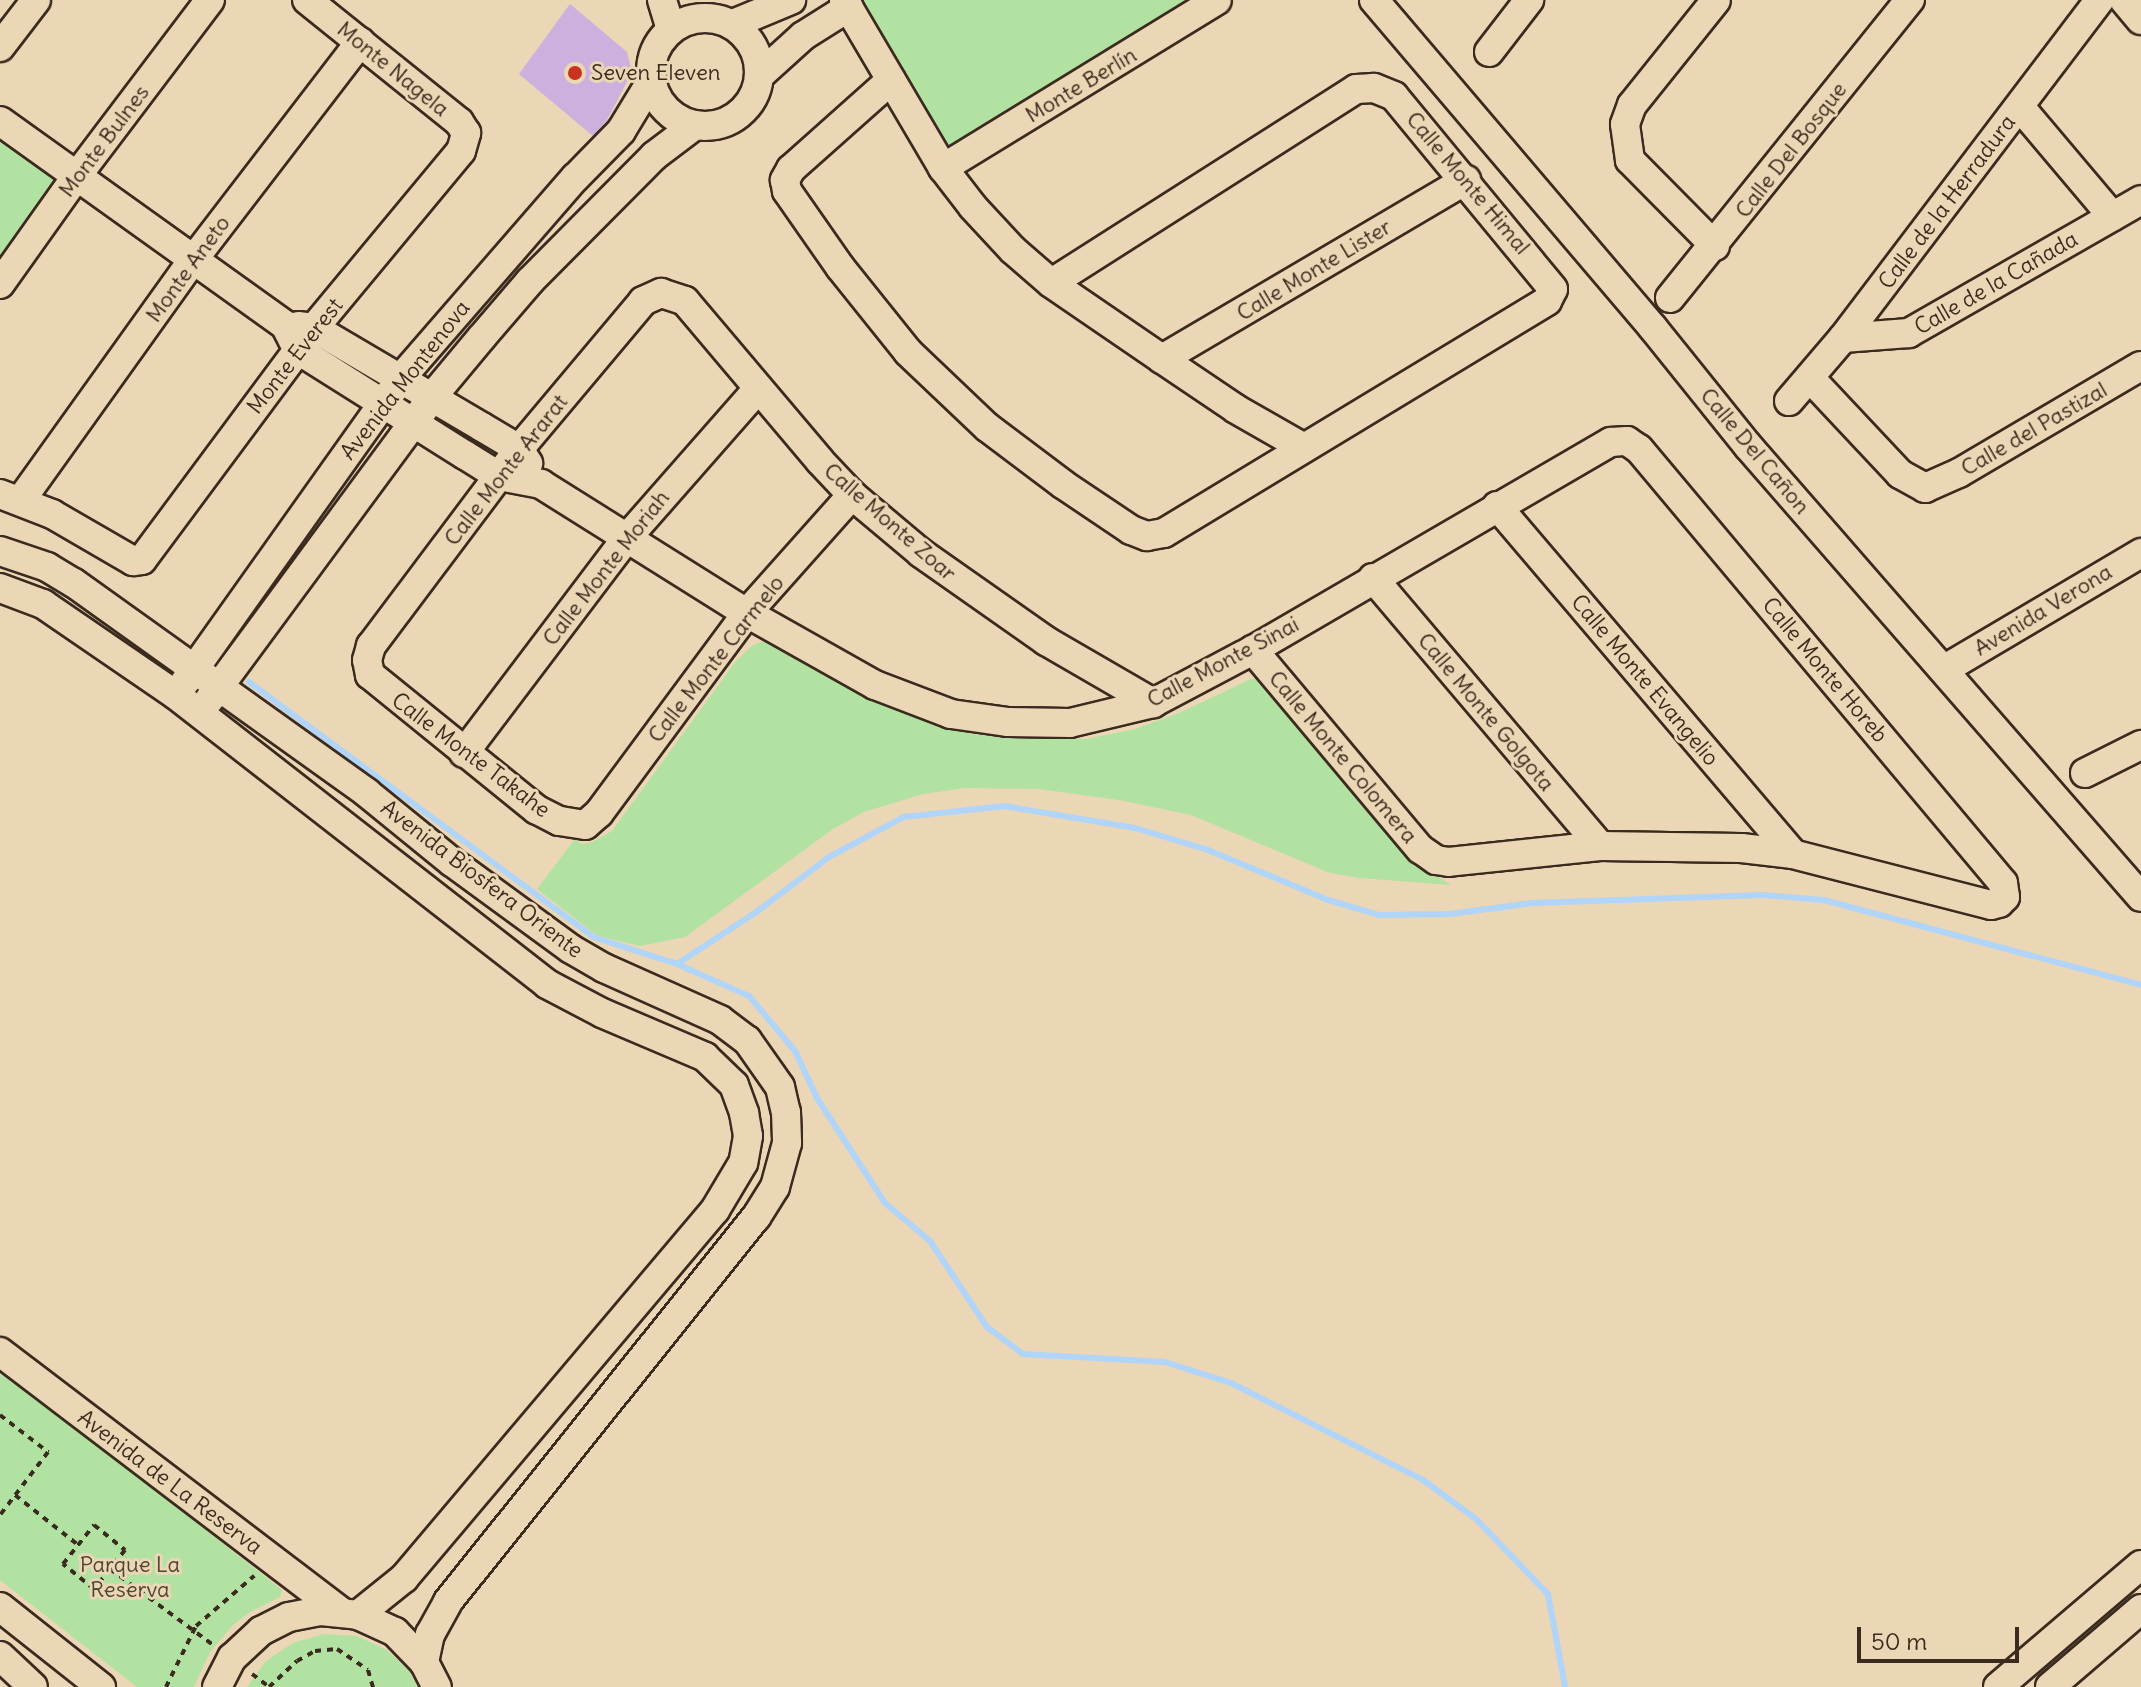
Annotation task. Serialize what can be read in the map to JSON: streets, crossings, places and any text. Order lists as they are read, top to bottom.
{
  "streets": {
    "street": [
      "Monte Nagela",
      "Monte Berlín",
      "Monte Bulnes",
      "Calle Del Bosque",
      "Calle Monte Himal",
      "Calle de la Herradura",
      "Monte Aneto",
      "Calle Monte Lister",
      "Calle de la Cañada",
      "Monte Everest",
      "Avenida Montenova",
      "Calle del Pastizal",
      "Calle Del Cañon",
      "Calle Monte Ararat",
      "Calle Monte Zoar",
      "Calle Monte Moriah",
      "Avenida Verona",
      "Calle Monte Carmelo",
      "Calle Monte Sinai",
      "Calle Monte Horeb",
      "Calle Monte Evangelio",
      "Calle Monte Golgota",
      "Calle Monte Takahe",
      "Calle Monte Colomera",
      "Avenida Biosfera Oriente",
      "Avenida de La Reserva"
    ]
  },
  "crossings": [
    ["Monte Nagela", "Monte Aneto"],
    ["Monte Nagela", "Monte Everest"],
    ["Calle Monte Himal", "Calle Monte Lister"],
    ["Calle de la Herradura", "Calle de la Cañada"],
    ["Calle de la Herradura", "Calle del Pastizal"],
    ["Monte Aneto", "Monte Everest"],
    ["Avenida Montenova", "Avenida Biosfera Oriente"],
    ["Calle Del Cañon", "Avenida Verona"],
    ["Calle Monte Ararat", "Calle Monte Zoar"],
    ["Calle Monte Ararat", "Calle Monte Takahe"],
    ["Calle Monte Zoar", "Calle Monte Moriah"],
    ["Calle Monte Zoar", "Calle Monte Carmelo"],
    ["Calle Monte Zoar", "Calle Monte Sinai"],
    ["Calle Monte Moriah", "Calle Monte Sinai"],
    ["Calle Monte Moriah", "Calle Monte Takahe"],
    ["Calle Monte Carmelo", "Calle Monte Sinai"],
    ["Calle Monte Carmelo", "Calle Monte Takahe"],
    ["Calle Monte Sinai", "Calle Monte Horeb"],
    ["Calle Monte Sinai", "Calle Monte Evangelio"],
    ["Calle Monte Sinai", "Calle Monte Golgota"],
    ["Calle Monte Sinai", "Calle Monte Colomera"],
    ["Calle Monte Horeb", "Calle Monte Evangelio"],
    ["Calle Monte Golgota", "Calle Monte Colomera"],
    ["Avenida Biosfera Oriente", "Avenida de La Reserva"]
  ],
  "parks": ["Parque La Reserva"],
  "places": ["Seven Eleven"],
  "scale_bar": "50 m"
}
